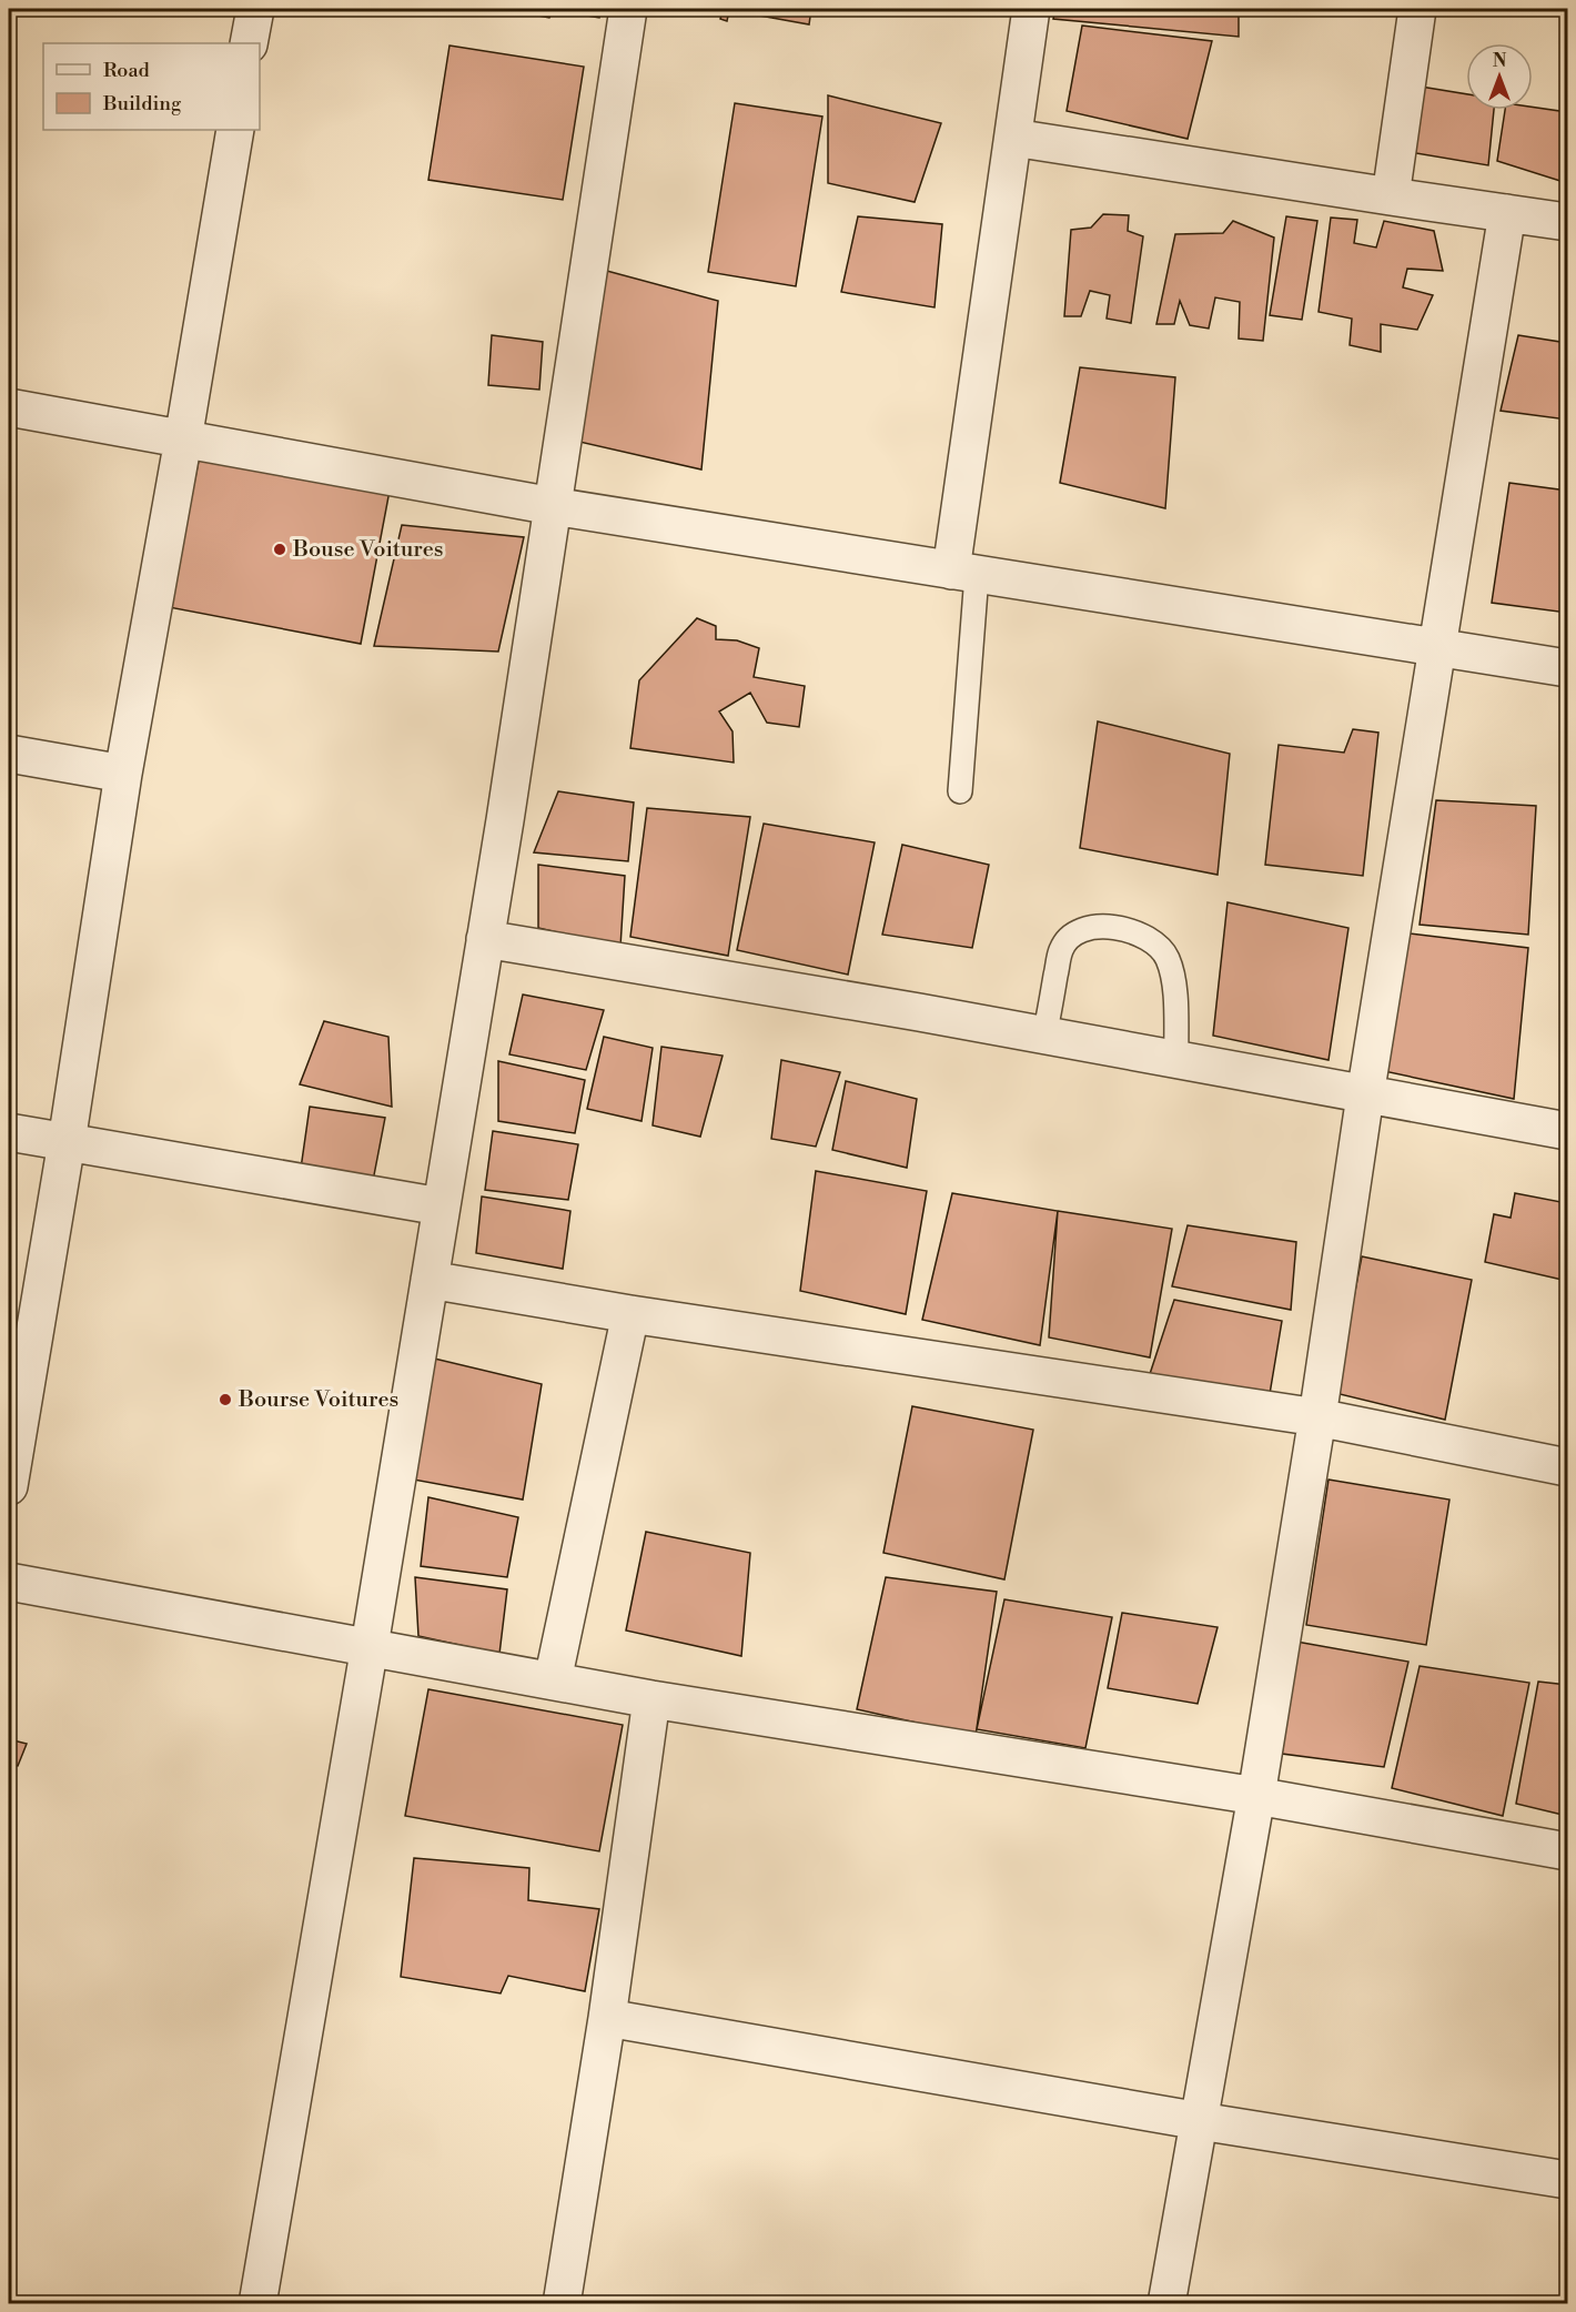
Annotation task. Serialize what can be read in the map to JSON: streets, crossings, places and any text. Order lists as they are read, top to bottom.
{
  "places": ["Bouse Voitures", "Bourse Voitures"],
  "legend": ["Road", "Building"],
  "north": "top"
}
